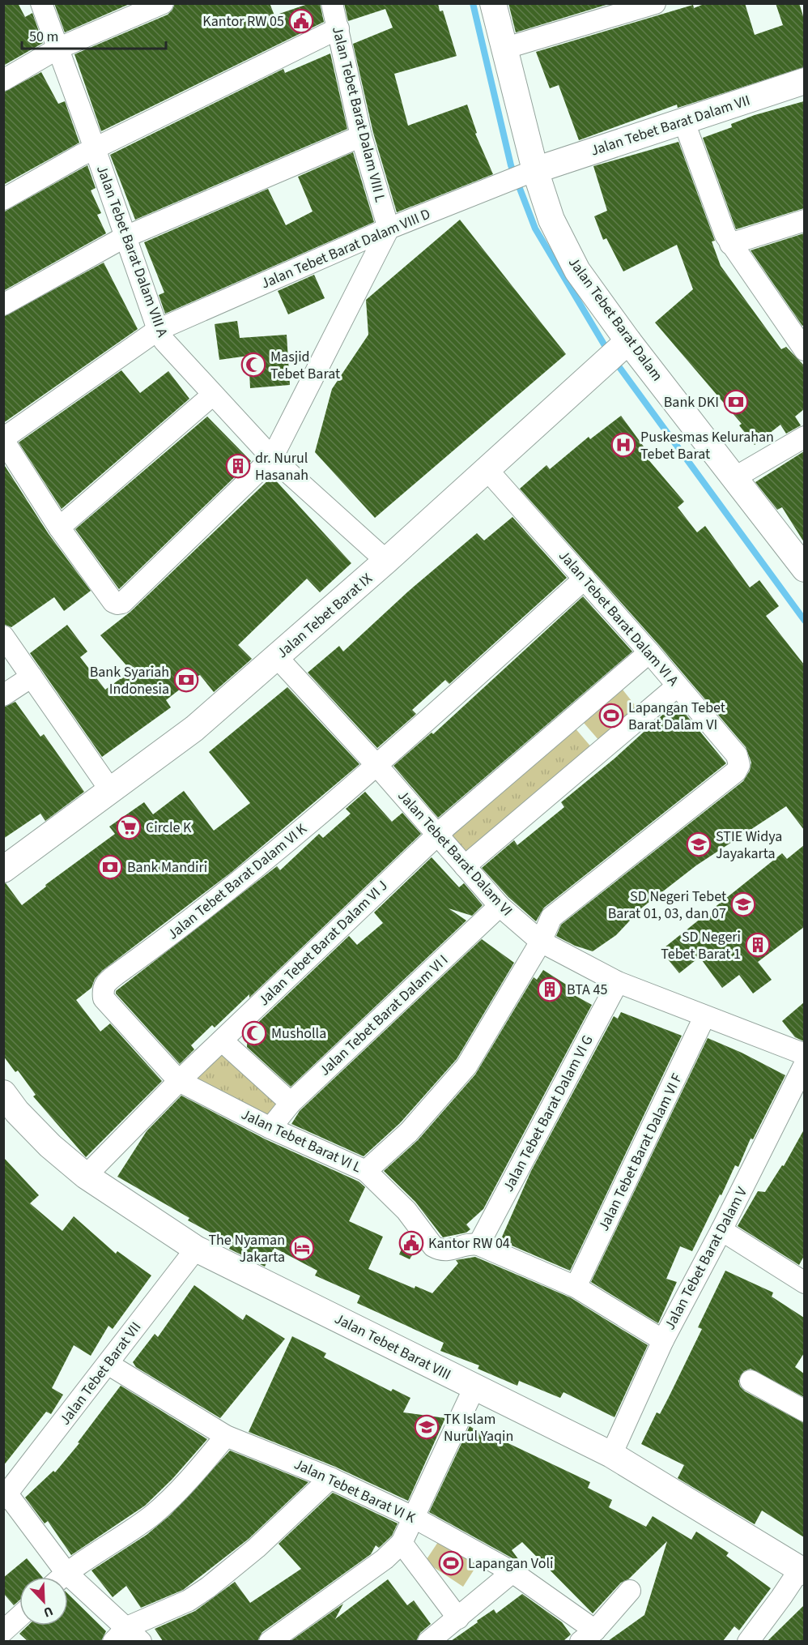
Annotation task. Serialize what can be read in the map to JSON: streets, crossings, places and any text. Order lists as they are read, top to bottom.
{
  "streets": {
    "street": [
      "Jalan Tebet Barat Dalam VIII L",
      "Jalan Tebet Barat Dalam VII",
      "Jalan Tebet Barat Dalam VIII D",
      "Jalan Tebet Barat Dalam VIII A",
      "Jalan Tebet Barat Dalam",
      "Jalan Tebet Barat IX",
      "Jalan Tebet Barat Dalam VI A",
      "Jalan Tebet Barat Dalam VI",
      "Jalan Tebet Barat Dalam VI K",
      "Jalan Tebet Barat Dalam VI J",
      "Jalan Tebet Barat Dalam VI I",
      "Jalan Tebet Barat Dalam VI G",
      "Jalan Tebet Barat VI L",
      "Jalan Tebet Barat Dalam VI F",
      "Jalan Tebet Barat Dalam V",
      "Jalan Tebet Barat VIII",
      "Jalan Tebet Barat VII",
      "Jalan Tebet Barat VI K"
    ]
  },
  "crossings": [
    ["Jalan Tebet Barat Dalam VIII L", "Jalan Tebet Barat Dalam VIII D"],
    ["Jalan Tebet Barat Dalam VII", "Jalan Tebet Barat Dalam VIII D"],
    ["Jalan Tebet Barat Dalam VII", "Jalan Tebet Barat Dalam"],
    ["Jalan Tebet Barat Dalam VIII D", "Jalan Tebet Barat Dalam VIII A"],
    ["Jalan Tebet Barat Dalam VIII D", "Jalan Tebet Barat Dalam"],
    ["Jalan Tebet Barat Dalam VIII A", "Jalan Tebet Barat IX"],
    ["Jalan Tebet Barat Dalam", "Jalan Tebet Barat IX"],
    ["Jalan Tebet Barat IX", "Jalan Tebet Barat Dalam VI A"],
    ["Jalan Tebet Barat IX", "Jalan Tebet Barat Dalam VI"],
    ["Jalan Tebet Barat Dalam VI A", "Jalan Tebet Barat Dalam VI"],
    ["Jalan Tebet Barat Dalam VI A", "Jalan Tebet Barat Dalam VI K"],
    ["Jalan Tebet Barat Dalam VI A", "Jalan Tebet Barat Dalam VI J"],
    ["Jalan Tebet Barat Dalam VI A", "Jalan Tebet Barat VI L"],
    ["Jalan Tebet Barat Dalam VI", "Jalan Tebet Barat Dalam VI K"],
    ["Jalan Tebet Barat Dalam VI", "Jalan Tebet Barat Dalam VI J"],
    ["Jalan Tebet Barat Dalam VI", "Jalan Tebet Barat Dalam VI I"],
    ["Jalan Tebet Barat Dalam VI", "Jalan Tebet Barat Dalam VI G"],
    ["Jalan Tebet Barat Dalam VI", "Jalan Tebet Barat Dalam VI F"],
    ["Jalan Tebet Barat Dalam VI K", "Jalan Tebet Barat Dalam VI J"],
    ["Jalan Tebet Barat Dalam VI K", "Jalan Tebet Barat VI L"],
    ["Jalan Tebet Barat Dalam VI J", "Jalan Tebet Barat VI L"],
    ["Jalan Tebet Barat Dalam VI J", "Jalan Tebet Barat VIII"],
    ["Jalan Tebet Barat Dalam VI I", "Jalan Tebet Barat VI L"],
    ["Jalan Tebet Barat Dalam VI G", "Jalan Tebet Barat VI L"],
    ["Jalan Tebet Barat Dalam V", "Jalan Tebet Barat VIII"],
    ["Jalan Tebet Barat VIII", "Jalan Tebet Barat VII"],
    ["Jalan Tebet Barat VII", "Jalan Tebet Barat VI K"]
  ],
  "places": {
    "public building": ["Kantor RW 05", "Kantor RW 04"],
    "mosque": ["Masjid Tebet Barat", "Musholla"],
    "bank": ["Bank DKI", "Bank Syariah Indonesia", "Bank Mandiri"],
    "hospital": ["Puskesmas Kelurahan Tebet Barat"],
    "building": ["dr. Nurul Hasanah", "SD Negeri Tebet Barat 1", "BTA 45"],
    "sports": ["Lapangan Tebet Barat Dalam VI", "Lapangan Voli"],
    "supermarket": ["Circle K"],
    "school or university": ["STIE Widya Jayakarta", "SD Negeri Tebet Barat 01, 03, dan 07", "TK Islam Nurul Yaqin"],
    "hotel": ["The Nyaman Jakarta"]
  },
  "scale_bar": "50 m",
  "north": "bottom right"
}
